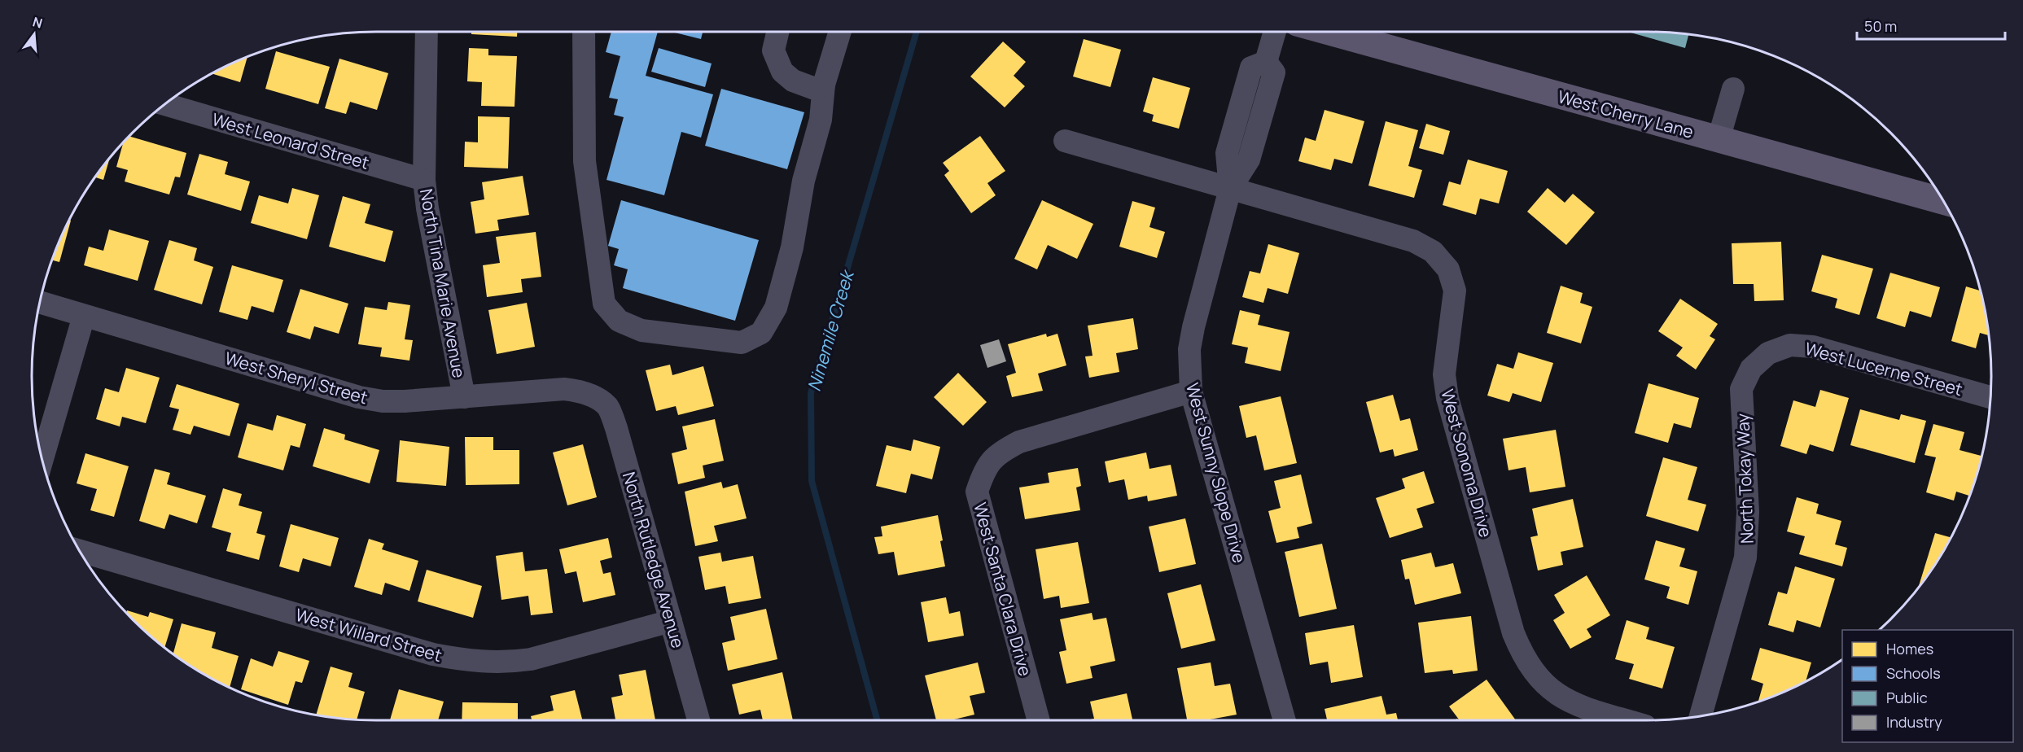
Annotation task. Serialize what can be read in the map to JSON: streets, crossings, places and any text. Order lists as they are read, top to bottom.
{
  "streets": {
    "main road": ["West Cherry Lane"],
    "street": [
      "West Leonard Street",
      "North Tina Marie Avenue",
      "West Lucerne Street",
      "West Sheryl Street",
      "West Sonoma Drive",
      "West Sunny Slope Drive",
      "North Tokay Way",
      "North Rutledge Avenue",
      "West Santa Clara Drive",
      "West Willard Street"
    ]
  },
  "crossings": [
    ["West Leonard Street", "North Tina Marie Avenue"],
    ["North Tina Marie Avenue", "West Sheryl Street"],
    ["West Lucerne Street", "North Tokay Way"],
    ["West Sheryl Street", "North Rutledge Avenue"],
    ["West Sonoma Drive", "West Sunny Slope Drive"],
    ["West Sunny Slope Drive", "West Santa Clara Drive"],
    ["North Rutledge Avenue", "West Willard Street"]
  ],
  "water": ["Ninemile Creek"],
  "legend": [
    "Homes",
    "Schools",
    "Public",
    "Industry"
  ],
  "scale_bar": "50 m",
  "north": "top"
}
